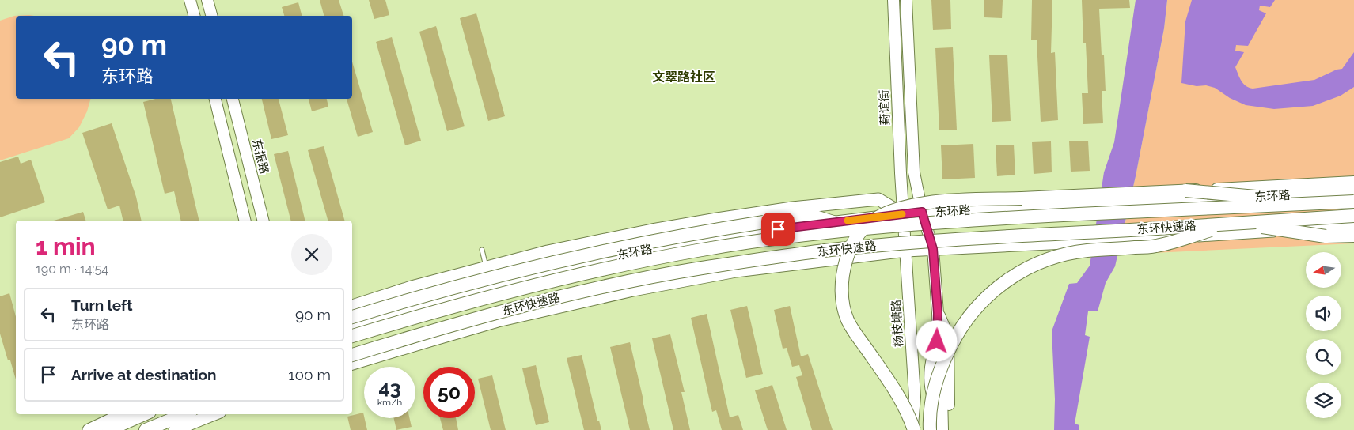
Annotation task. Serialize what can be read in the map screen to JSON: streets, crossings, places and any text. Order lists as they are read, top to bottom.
{
  "streets": {
    "highway": ["东环快速路"],
    "main road": [
      "葑谊街",
      "东振路",
      "东环路",
      "杨枝塘路"
    ]
  },
  "crossings": [
    ["葑谊街", "东环路"],
    ["葑谊街", "杨枝塘路"],
    ["东环路", "杨枝塘路"]
  ],
  "districts": ["文翠路社区"],
  "north": "left",
  "page": {
    "turn": ["90 m", "东环路"],
    "heading": ["1 min", "190 m · 14:54"],
    "list": [
      {
        "name": "Turn left",
        "note": "东环路",
        "value": "90 m"
      },
      {
        "name": "Arrive at destination",
        "value": "100 m"
      }
    ],
    "speed": "43 km/h",
    "limit": "50"
  }
}
